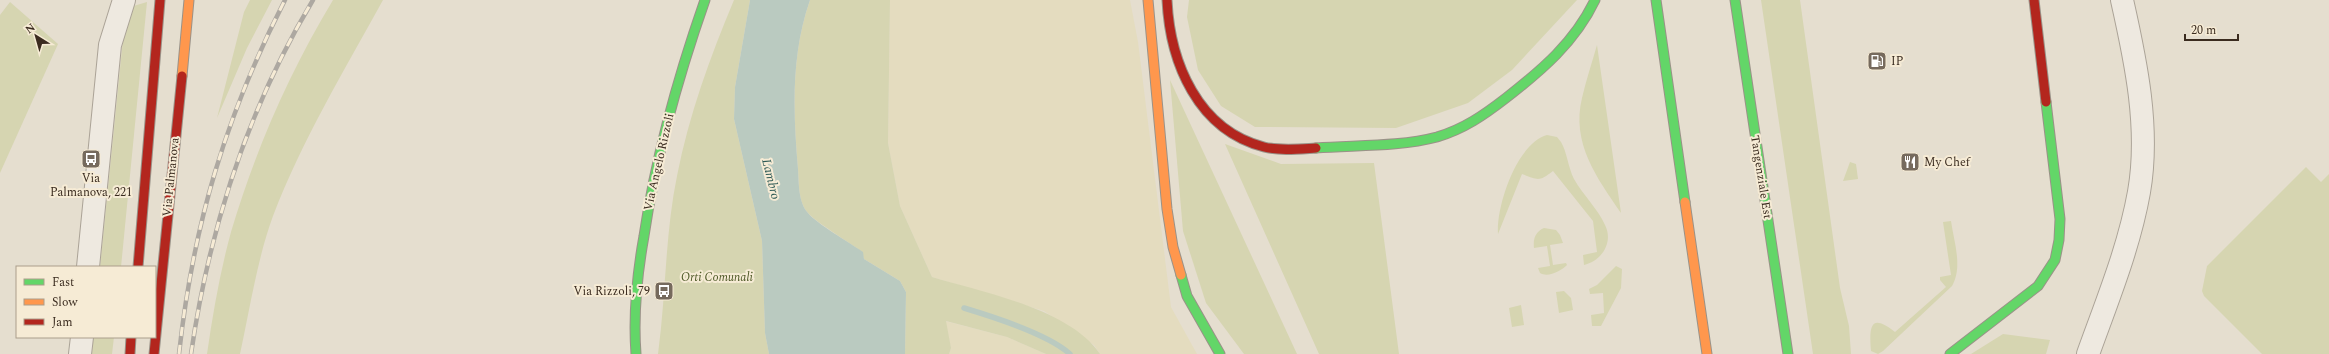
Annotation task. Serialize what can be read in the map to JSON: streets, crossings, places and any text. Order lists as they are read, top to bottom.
{
  "streets": {
    "main road": ["Via Angelo Rizzoli", "Via Palmanova", "Tangenziale Est"]
  },
  "water": ["Lambro"],
  "parks": ["Orti Comunali"],
  "places": {
    "fuel station": ["IP"],
    "bus stop": ["Via Palmanova, 221", "Via Rizzoli, 79"],
    "restaurant": ["My Chef"]
  },
  "legend": ["Fast", "Slow", "Jam"],
  "scale_bar": "20 m",
  "north": "top left"
}
